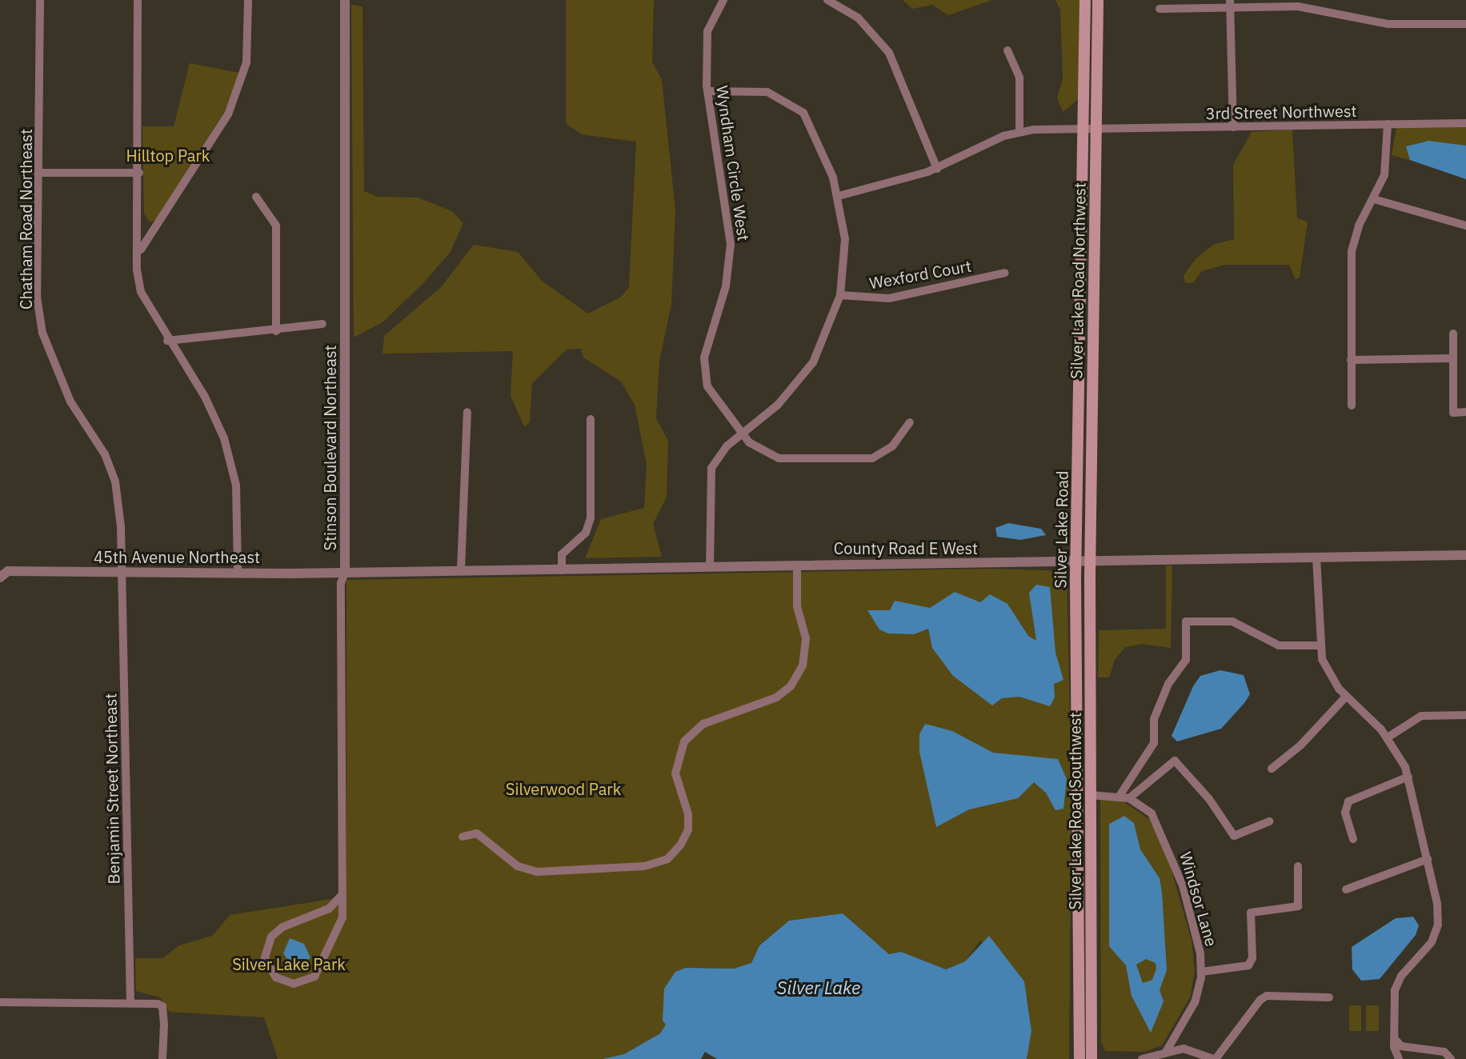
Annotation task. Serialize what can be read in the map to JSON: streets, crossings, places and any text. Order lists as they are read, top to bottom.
{
  "streets": {
    "main road": ["Silver Lake Road Northwest", "Silver Lake Road", "Silver Lake Road Southwest"],
    "street": [
      "3rd Street Northwest",
      "Wyndham Circle West",
      "Chatham Road Northeast",
      "Wexford Court",
      "Stinson Boulevard Northeast",
      "County Road E West",
      "45th Avenue Northeast",
      "Benjamin Street Northeast",
      "Windsor Lane"
    ]
  },
  "crossings": [
    ["3rd Street Northwest", "Silver Lake Road Northwest"],
    ["3rd Street Northwest", "Silver Lake Road"],
    ["Chatham Road Northeast", "45th Avenue Northeast"],
    ["Chatham Road Northeast", "Benjamin Street Northeast"],
    ["Silver Lake Road Northwest", "Silver Lake Road"],
    ["Silver Lake Road Northwest", "County Road E West"],
    ["Silver Lake Road Northwest", "Silver Lake Road Southwest"],
    ["Stinson Boulevard Northeast", "County Road E West"],
    ["Stinson Boulevard Northeast", "45th Avenue Northeast"],
    ["Silver Lake Road", "County Road E West"],
    ["County Road E West", "45th Avenue Northeast"],
    ["County Road E West", "Silver Lake Road Southwest"],
    ["45th Avenue Northeast", "Benjamin Street Northeast"]
  ],
  "water": ["Silver Lake"],
  "parks": ["Hilltop Park", "Silverwood Park", "Silver Lake Park"]
}
